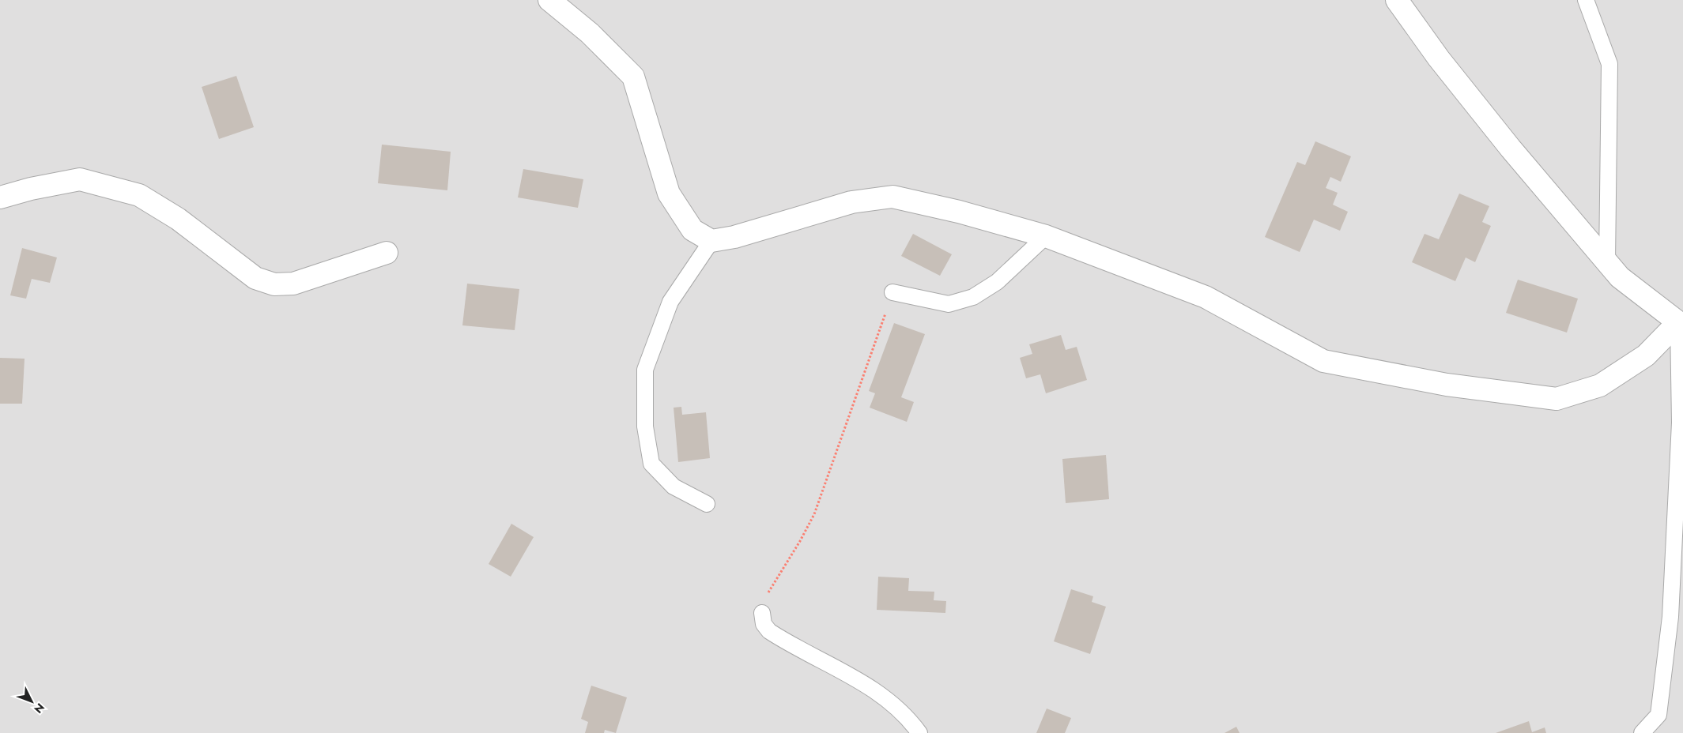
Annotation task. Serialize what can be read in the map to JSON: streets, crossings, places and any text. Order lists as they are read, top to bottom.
{
  "north": "bottom right"
}
